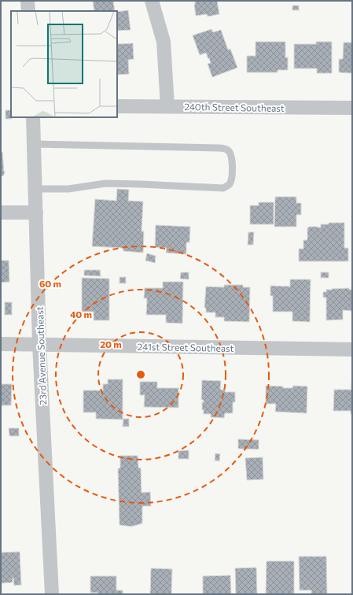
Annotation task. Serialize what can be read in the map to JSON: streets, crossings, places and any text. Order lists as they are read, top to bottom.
{
  "streets": {
    "street": ["240th Street Southeast", "241st Street Southeast", "23rd Avenue Southeast"]
  },
  "crossings": [
    ["241st Street Southeast", "23rd Avenue Southeast"]
  ],
  "rings": ["60 m", "40 m", "20 m"]
}
